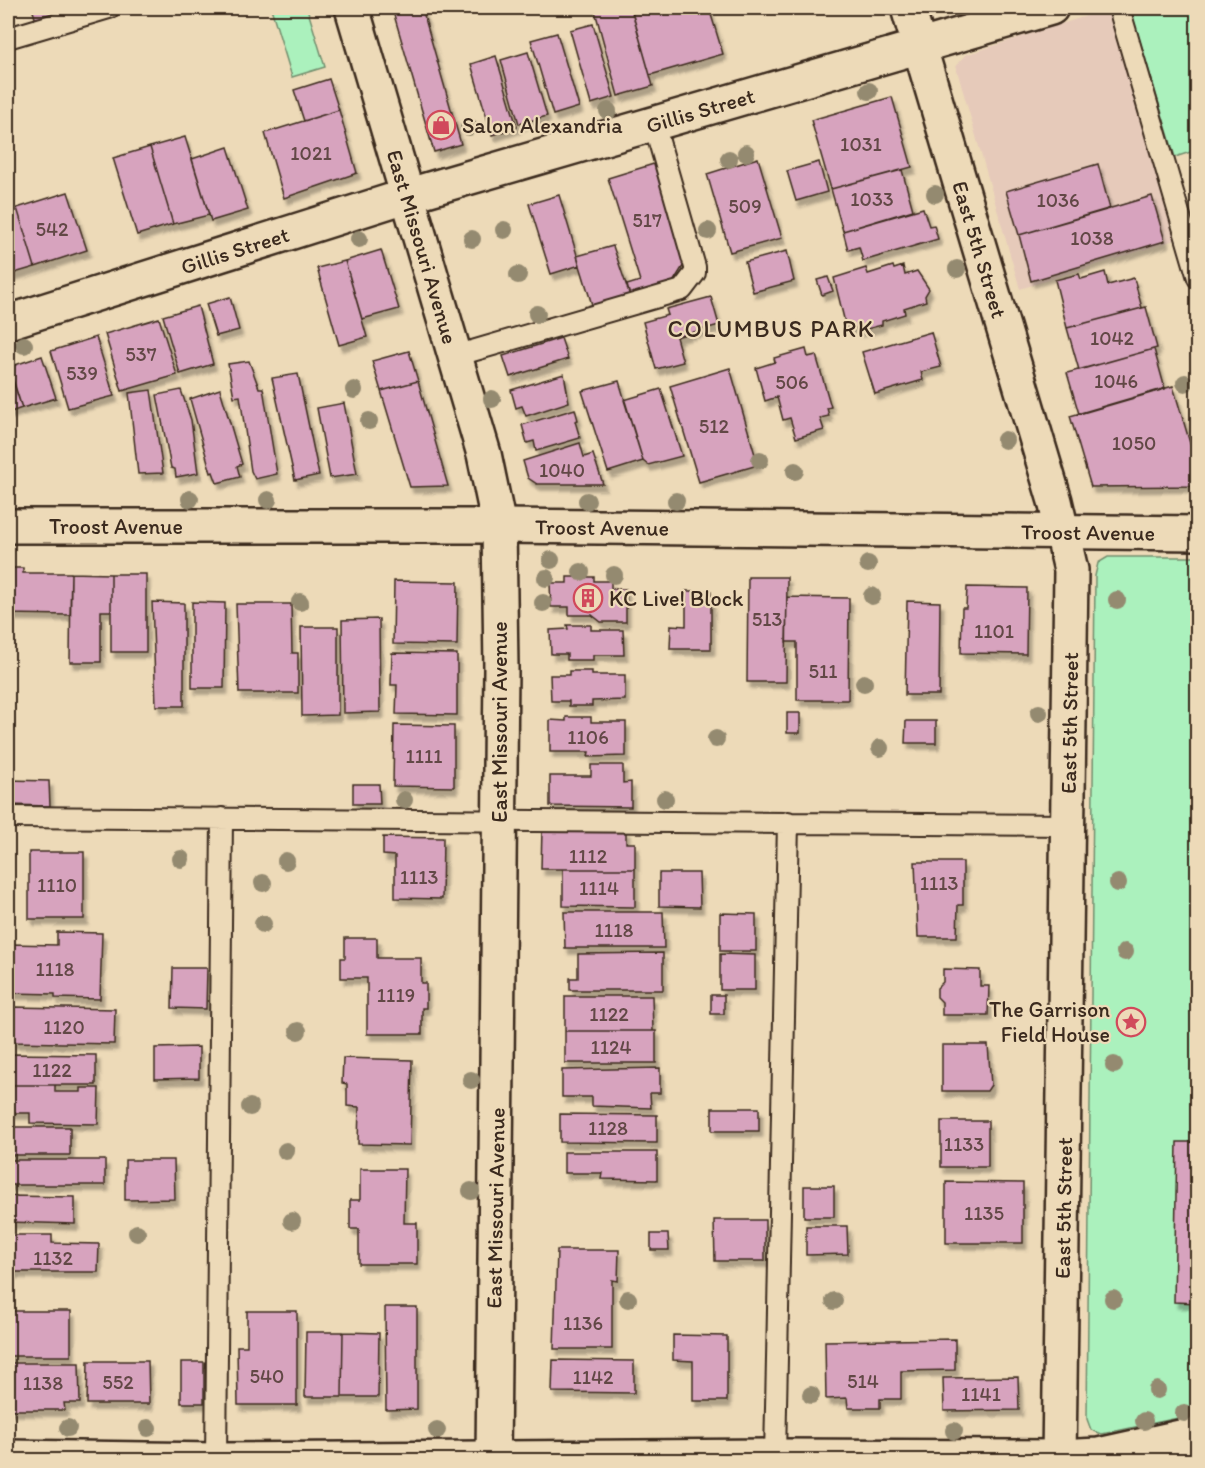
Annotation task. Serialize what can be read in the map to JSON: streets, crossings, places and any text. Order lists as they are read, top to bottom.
{
  "streets": {
    "street": [
      "Gillis Street",
      "East Missouri Avenue",
      "East 5th Street",
      "Troost Avenue"
    ]
  },
  "crossings": [
    ["Gillis Street", "East Missouri Avenue"],
    ["Gillis Street", "East 5th Street"],
    ["East Missouri Avenue", "Troost Avenue"],
    ["East 5th Street", "Troost Avenue"]
  ],
  "districts": ["COLUMBUS PARK"],
  "places": {
    "shop": ["Salon Alexandria"],
    "building": ["KC Live! Block"],
    "place": ["The Garrison Field House"]
  },
  "house_numbers": [
    "1031",
    "1021",
    "1033",
    "1036",
    "509",
    "517",
    "542",
    "1038",
    "1042",
    "537",
    "539",
    "1046",
    "506",
    "512",
    "1050",
    "1040",
    "513",
    "1101",
    "511",
    "1106",
    "1111",
    "1112",
    "1113",
    "1113",
    "1110",
    "1114",
    "1118",
    "1118",
    "1119",
    "1122",
    "1120",
    "1124",
    "1122",
    "1128",
    "1133",
    "1135",
    "1132",
    "1136",
    "540",
    "1142",
    "514",
    "552",
    "1138",
    "1141"
  ]
}
